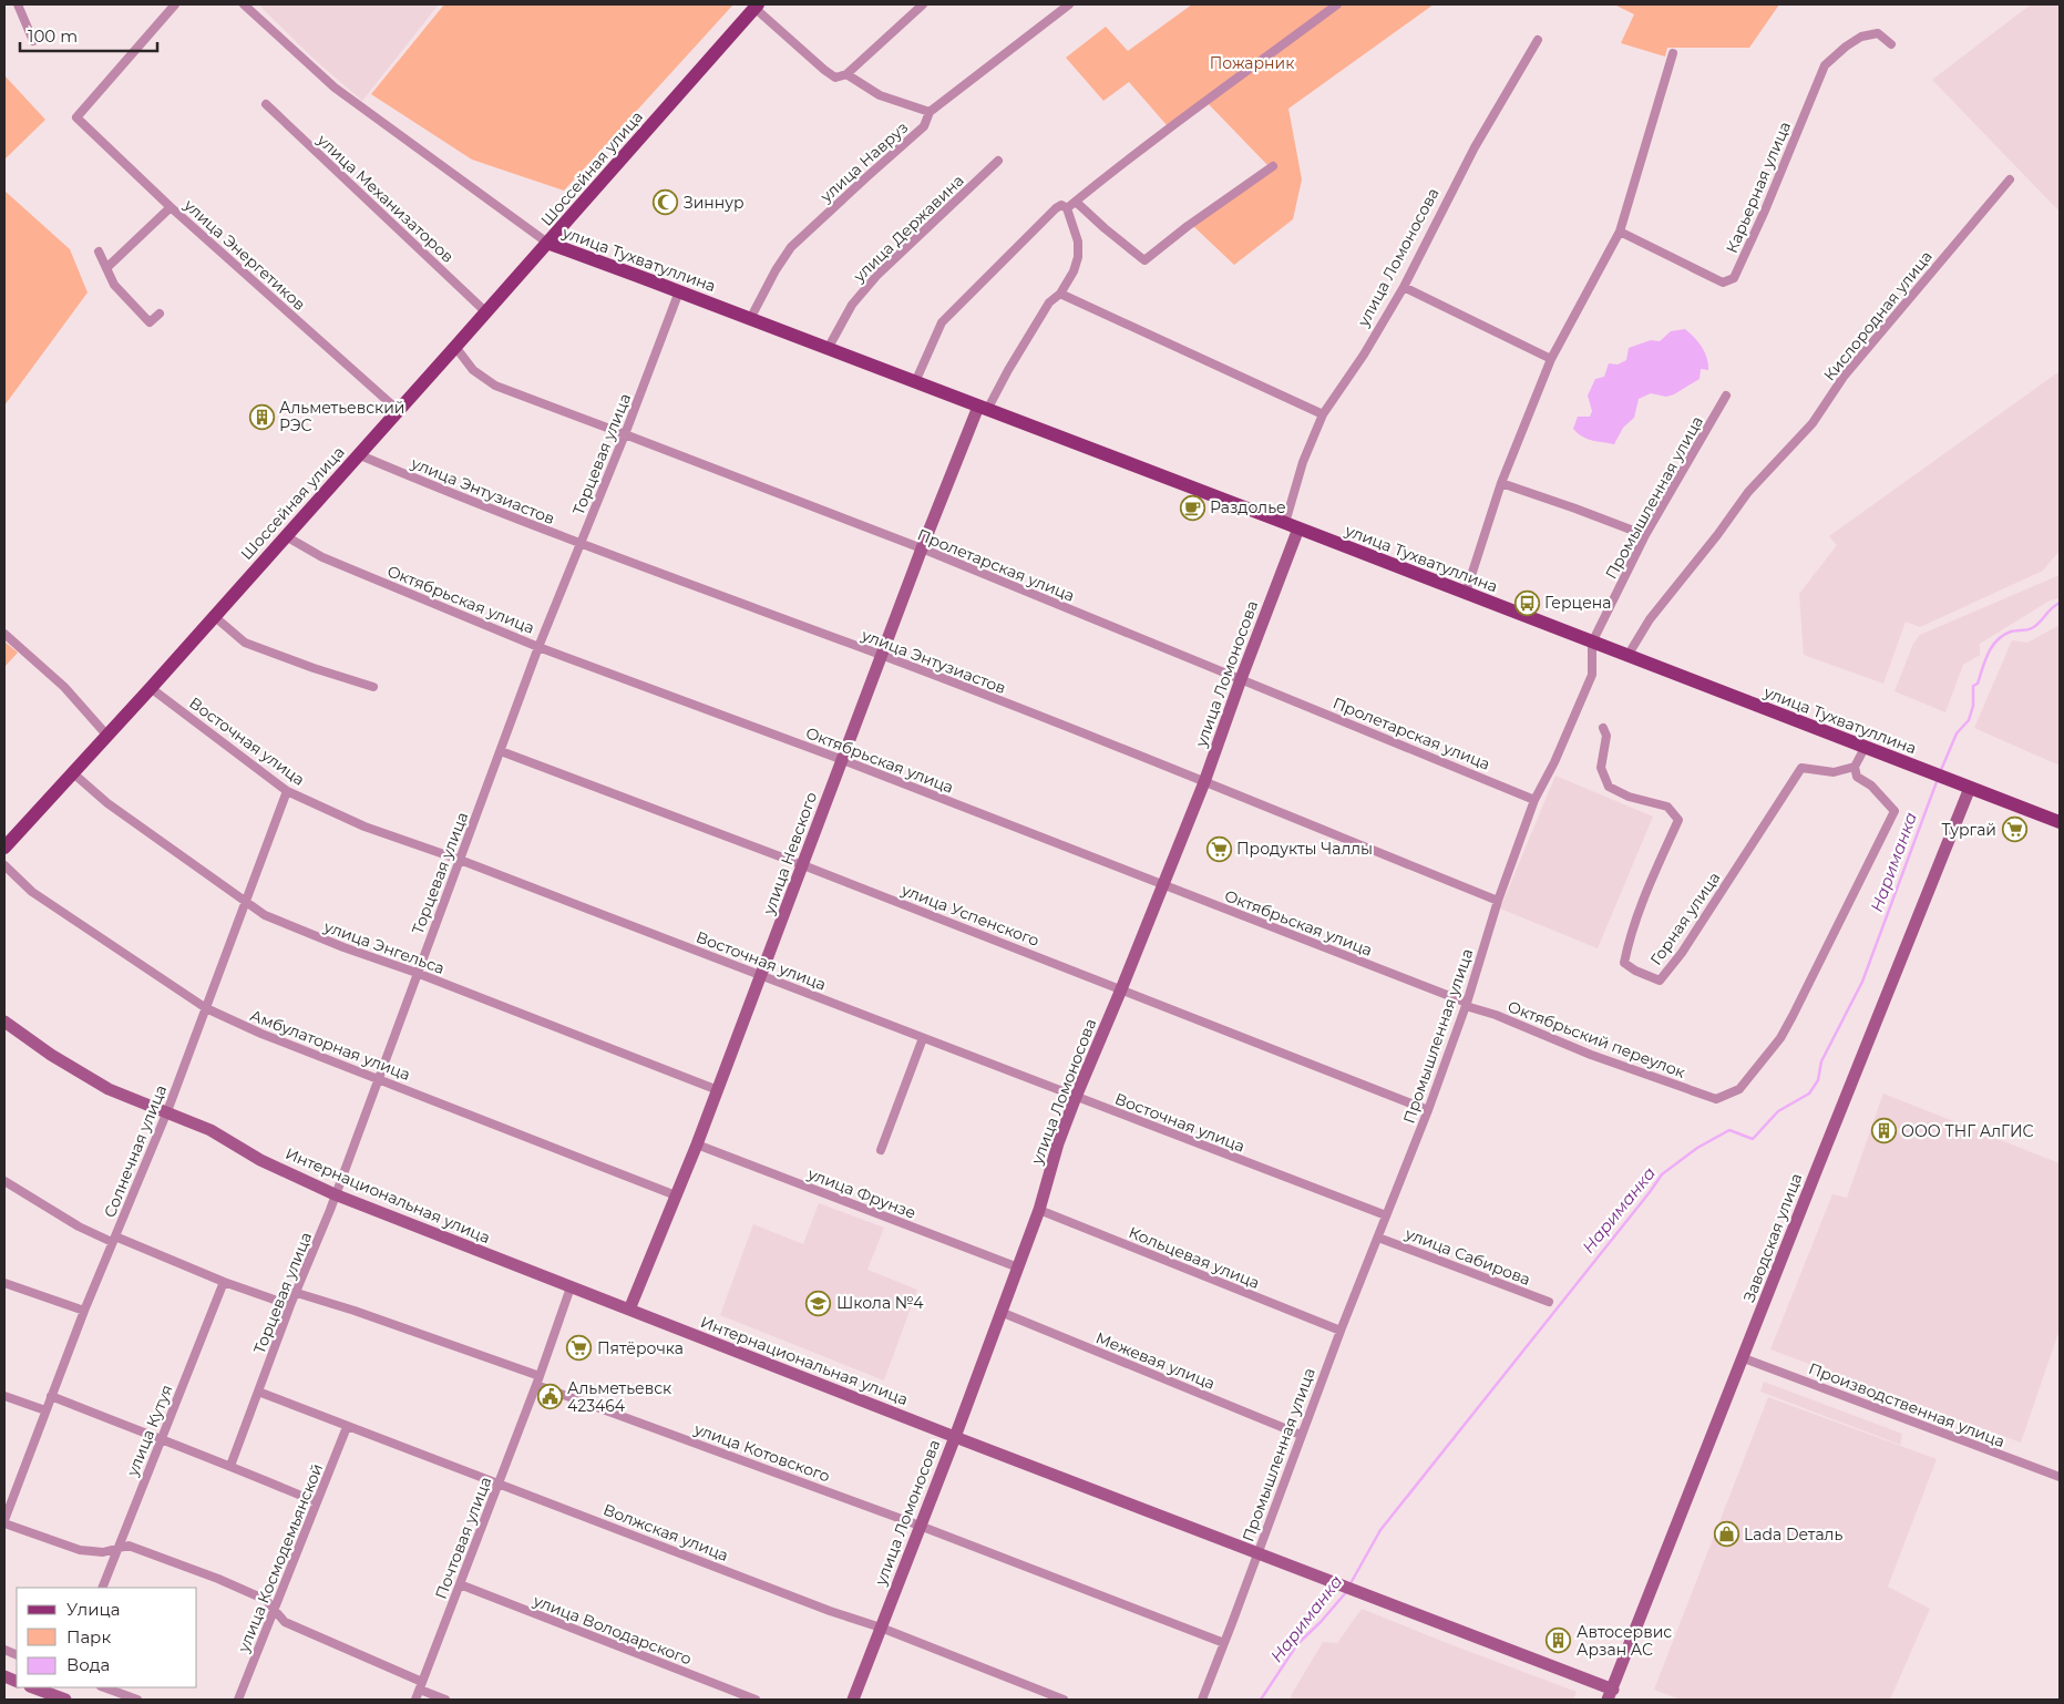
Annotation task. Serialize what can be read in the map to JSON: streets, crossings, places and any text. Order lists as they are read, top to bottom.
{
  "streets": {
    "main road": ["Шоссейная улица", "улица Тухватуллина"],
    "street": [
      "улица Навруз",
      "Карьерная улица",
      "улица Механизаторов",
      "улица Державина",
      "улица Энергетиков",
      "улица Ломоносова",
      "Кислородная улица",
      "Торцевая улица",
      "улица Энтузиастов",
      "Промышленная улица",
      "Пролетарская улица",
      "Октябрьская улица",
      "Восточная улица",
      "улица Невского",
      "улица Успенского",
      "Горная улица",
      "улица Энгельса",
      "Октябрьский переулок",
      "Амбулаторная улица",
      "Солнечная улица",
      "улица Фрунзе",
      "Интернациональная улица",
      "Заводская улица",
      "улица Сабирова",
      "Кольцевая улица",
      "Межевая улица",
      "Производственная улица",
      "улица Кутуя",
      "улица Котовского",
      "Волжская улица",
      "Почтовая улица",
      "улица Космодемьянской",
      "улица Володарского"
    ]
  },
  "crossings": [
    ["улица Навруз", "улица Тухватуллина"],
    ["Шоссейная улица", "улица Механизаторов"],
    ["Шоссейная улица", "улица Энергетиков"],
    ["Шоссейная улица", "улица Тухватуллина"],
    ["Шоссейная улица", "улица Энтузиастов"],
    ["Шоссейная улица", "Пролетарская улица"],
    ["Шоссейная улица", "Октябрьская улица"],
    ["Шоссейная улица", "Восточная улица"],
    ["Шоссейная улица", "улица Энгельса"],
    ["улица Державина", "улица Тухватуллина"],
    ["улица Ломоносова", "улица Тухватуллина"],
    ["улица Ломоносова", "улица Энтузиастов"],
    ["улица Ломоносова", "Пролетарская улица"],
    ["улица Ломоносова", "Октябрьская улица"],
    ["улица Ломоносова", "Восточная улица"],
    ["улица Ломоносова", "улица Успенского"],
    ["улица Ломоносова", "улица Фрунзе"],
    ["улица Ломоносова", "Интернациональная улица"],
    ["улица Ломоносова", "Кольцевая улица"],
    ["улица Ломоносова", "Межевая улица"],
    ["улица Ломоносова", "улица Котовского"],
    ["улица Ломоносова", "Волжская улица"],
    ["улица Тухватуллина", "Кислородная улица"],
    ["улица Тухватуллина", "Торцевая улица"],
    ["улица Тухватуллина", "Промышленная улица"],
    ["улица Тухватуллина", "улица Невского"],
    ["улица Тухватуллина", "Заводская улица"],
    ["Торцевая улица", "улица Энтузиастов"],
    ["Торцевая улица", "Пролетарская улица"],
    ["Торцевая улица", "Октябрьская улица"],
    ["Торцевая улица", "Восточная улица"],
    ["Торцевая улица", "улица Успенского"],
    ["Торцевая улица", "улица Энгельса"],
    ["Торцевая улица", "Амбулаторная улица"],
    ["Торцевая улица", "Интернациональная улица"],
    ["Торцевая улица", "улица Котовского"],
    ["Торцевая улица", "Волжская улица"],
    ["улица Энтузиастов", "Промышленная улица"],
    ["улица Энтузиастов", "улица Невского"],
    ["Промышленная улица", "Пролетарская улица"],
    ["Промышленная улица", "Октябрьская улица"],
    ["Промышленная улица", "Восточная улица"],
    ["Промышленная улица", "улица Успенского"],
    ["Промышленная улица", "Октябрьский переулок"],
    ["Промышленная улица", "Интернациональная улица"],
    ["Промышленная улица", "улица Сабирова"],
    ["Промышленная улица", "Кольцевая улица"],
    ["Промышленная улица", "Межевая улица"],
    ["Промышленная улица", "улица Котовского"],
    ["Пролетарская улица", "улица Невского"],
    ["Октябрьская улица", "улица Невского"],
    ["Октябрьская улица", "Октябрьский переулок"],
    ["Восточная улица", "улица Невского"],
    ["Восточная улица", "Солнечная улица"],
    ["улица Невского", "улица Успенского"],
    ["улица Невского", "улица Энгельса"],
    ["улица Невского", "Амбулаторная улица"],
    ["улица Невского", "улица Фрунзе"],
    ["улица Невского", "Интернациональная улица"],
    ["Горная улица", "Октябрьский переулок"],
    ["улица Энгельса", "Солнечная улица"],
    ["Амбулаторная улица", "Солнечная улица"],
    ["Солнечная улица", "Интернациональная улица"],
    ["Интернациональная улица", "Заводская улица"],
    ["Интернациональная улица", "Почтовая улица"],
    ["Заводская улица", "Производственная улица"],
    ["улица Котовского", "Почтовая улица"],
    ["Волжская улица", "Почтовая улица"],
    ["Волжская улица", "улица Космодемьянской"],
    ["Почтовая улица", "улица Володарского"]
  ],
  "water": ["Нариманка"],
  "parks": ["Пожарник"],
  "places": {
    "mosque": ["Зиннур"],
    "building": ["Альметьевский РЭС", "ООО ТНГ АлГИС", "Автосервис Арзан АС"],
    "cafe": ["Раздолье"],
    "bus stop": ["Герцена"],
    "supermarket": ["Тургай", "Продукты Чаллы", "Пятёрочка"],
    "school or university": ["Школа №4"],
    "public building": ["Альметьевск 423464"],
    "shop": ["Lada Dеталь"]
  },
  "legend": ["Улица", "Парк", "Вода"],
  "scale_bar": "100 m"
}
